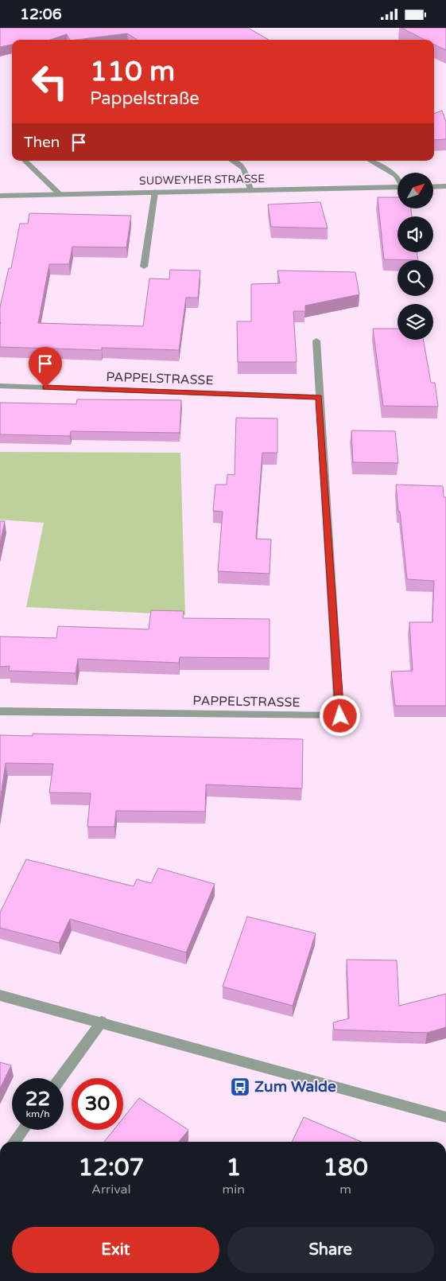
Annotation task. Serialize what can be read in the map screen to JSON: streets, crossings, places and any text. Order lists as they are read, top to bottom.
{
  "streets": {
    "street": ["SUDWEYHER STRASSE", "PAPPELSTRASSE"]
  },
  "places": {
    "bus stop": ["Zum Walde"]
  },
  "north": "top right",
  "page": {
    "status": "12:06",
    "turn": ["110 m", "Pappelstraße"],
    "then": "Then",
    "speed": "22 km/h",
    "limit": "30",
    "eta": [
      "12:07",
      "Arrival",
      "1",
      "min",
      "180",
      "m"
    ],
    "buttons": ["Exit", "Share"]
  }
}
